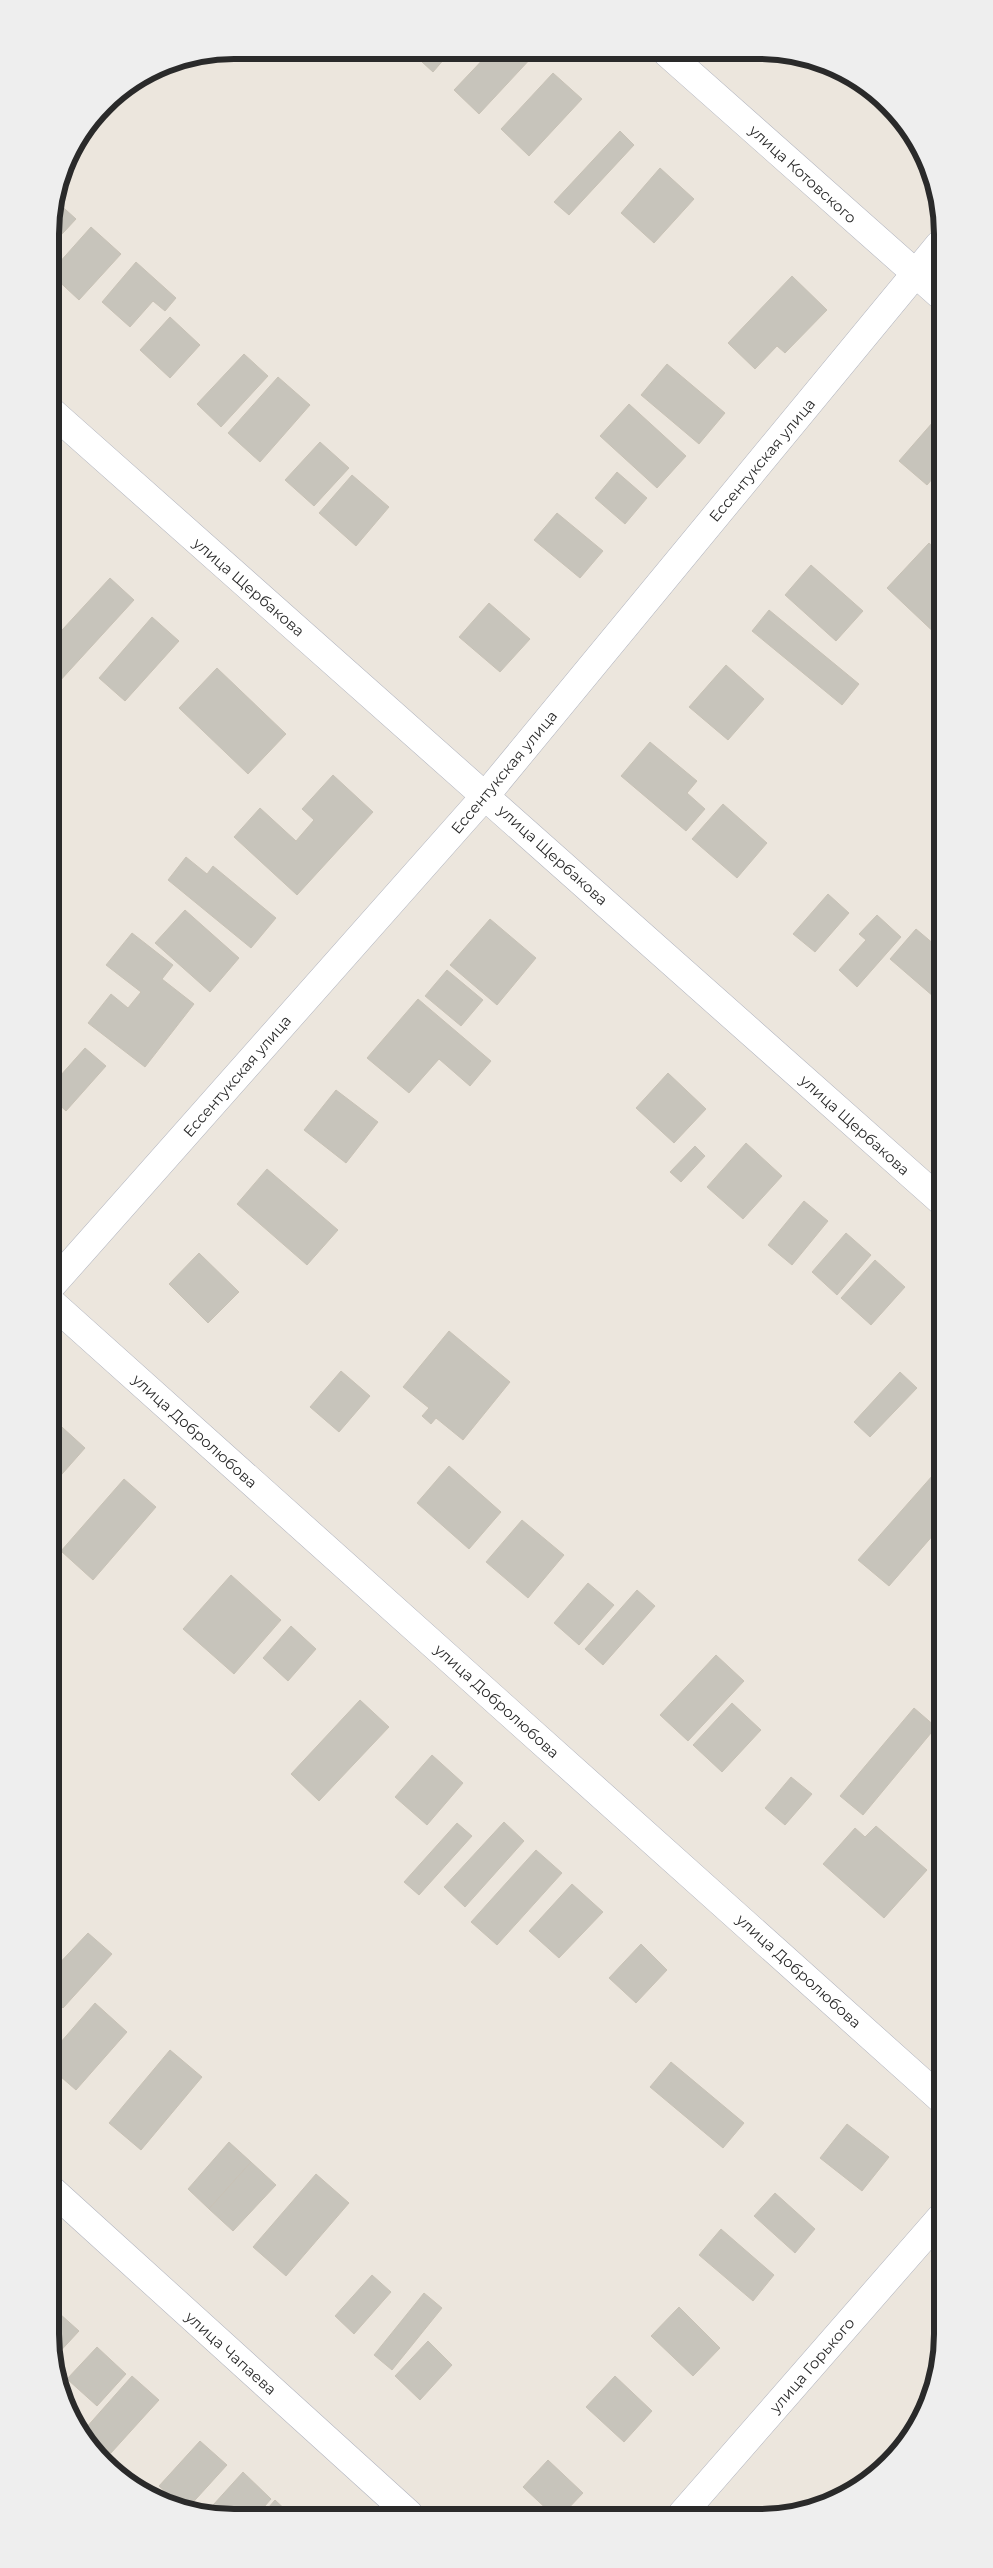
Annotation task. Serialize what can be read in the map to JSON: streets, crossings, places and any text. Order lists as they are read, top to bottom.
{
  "streets": {
    "street": [
      "улица Котовского",
      "Ессентукская улица",
      "улица Щербакова",
      "улица Добролюбова",
      "улица Чапаева",
      "улица Горького"
    ]
  },
  "crossings": [
    ["улица Котовского", "Ессентукская улица"],
    ["Ессентукская улица", "улица Щербакова"]
  ]
}
